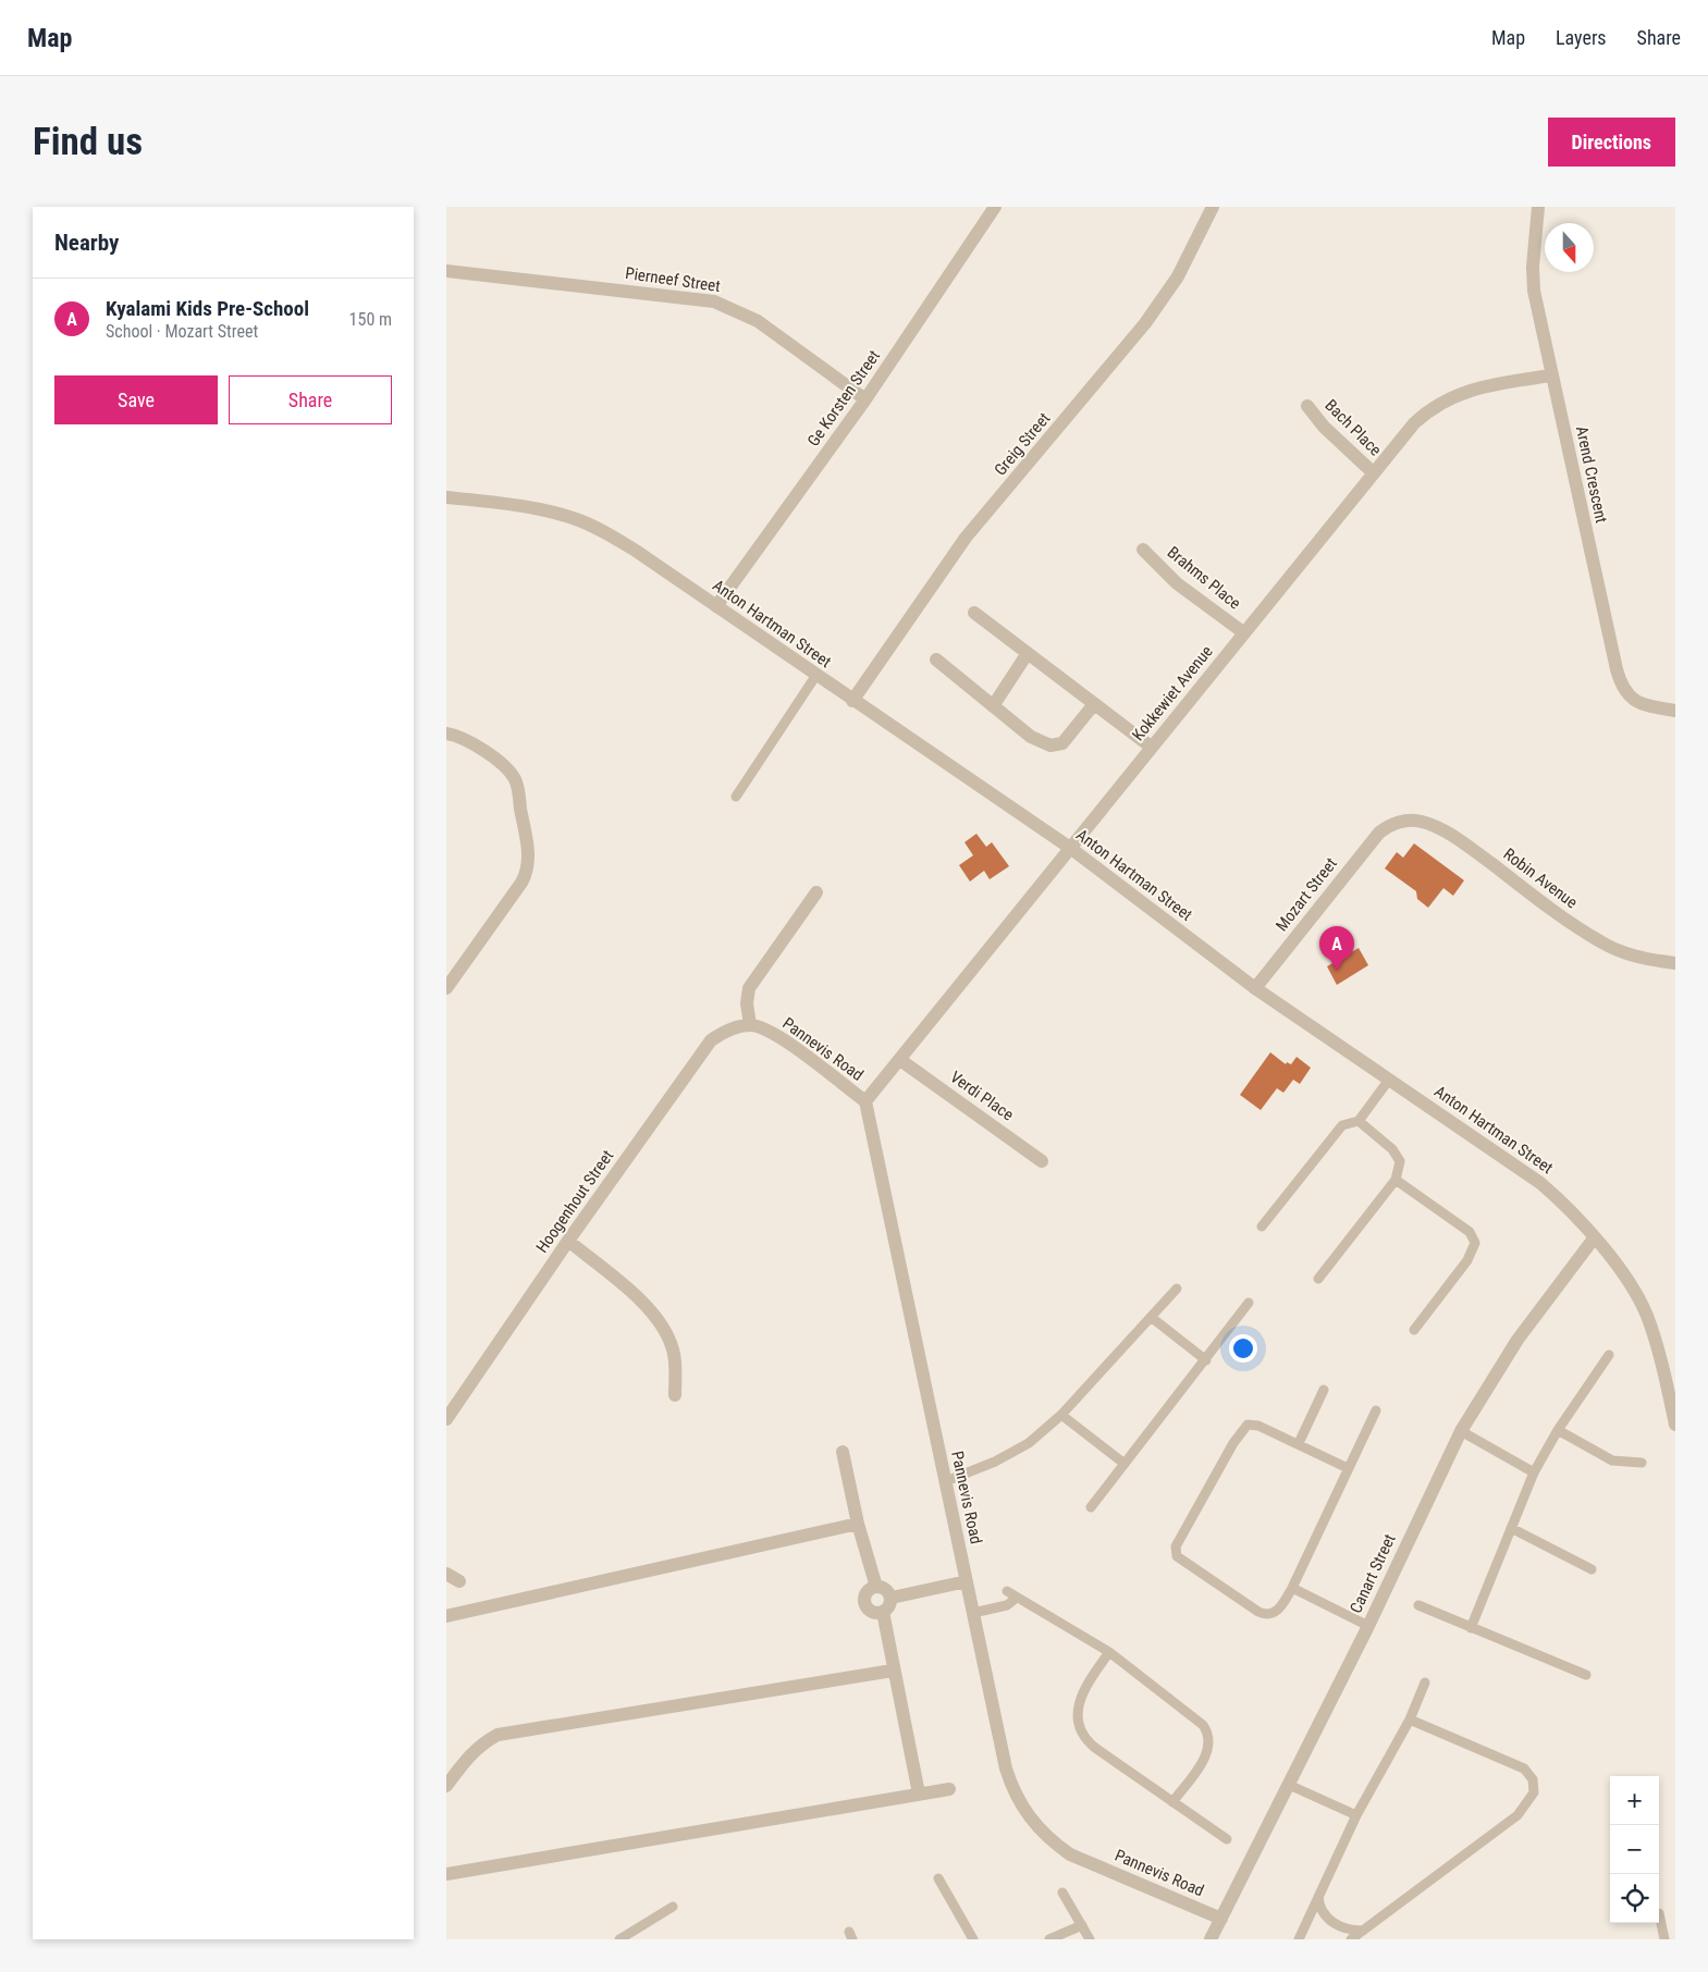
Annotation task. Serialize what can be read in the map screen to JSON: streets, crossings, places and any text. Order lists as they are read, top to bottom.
{
  "streets": {
    "street": [
      "Pierneef Street",
      "Ge Korsten Street",
      "Bach Place",
      "Greig Street",
      "Arend Crescent",
      "Brahms Place",
      "Anton Hartman Street",
      "Kokkewiet Avenue",
      "Robin Avenue",
      "Mozart Street",
      "Pannevis Road",
      "Verdi Place",
      "Hoogenhout Street",
      "Canart Street"
    ]
  },
  "crossings": [
    ["Pierneef Street", "Ge Korsten Street"],
    ["Ge Korsten Street", "Anton Hartman Street"],
    ["Bach Place", "Kokkewiet Avenue"],
    ["Greig Street", "Anton Hartman Street"],
    ["Arend Crescent", "Kokkewiet Avenue"],
    ["Brahms Place", "Kokkewiet Avenue"],
    ["Anton Hartman Street", "Kokkewiet Avenue"],
    ["Anton Hartman Street", "Mozart Street"],
    ["Anton Hartman Street", "Canart Street"],
    ["Kokkewiet Avenue", "Pannevis Road"],
    ["Kokkewiet Avenue", "Verdi Place"],
    ["Robin Avenue", "Mozart Street"],
    ["Pannevis Road", "Hoogenhout Street"],
    ["Pannevis Road", "Canart Street"]
  ],
  "north": "bottom",
  "page": {
    "header": "Map",
    "nav": ["Map", "Layers", "Share"],
    "buttons": [
      "Directions",
      ["Save", "Share"]
    ],
    "title": "Find us",
    "heading": "Nearby",
    "list": [
      {
        "mark": "A",
        "name": "Kyalami Kids Pre-School",
        "note": "School · Mozart Street",
        "value": "150 m"
      }
    ],
    "pins": "A",
    "map_buttons": ["+", "−"]
  }
}
